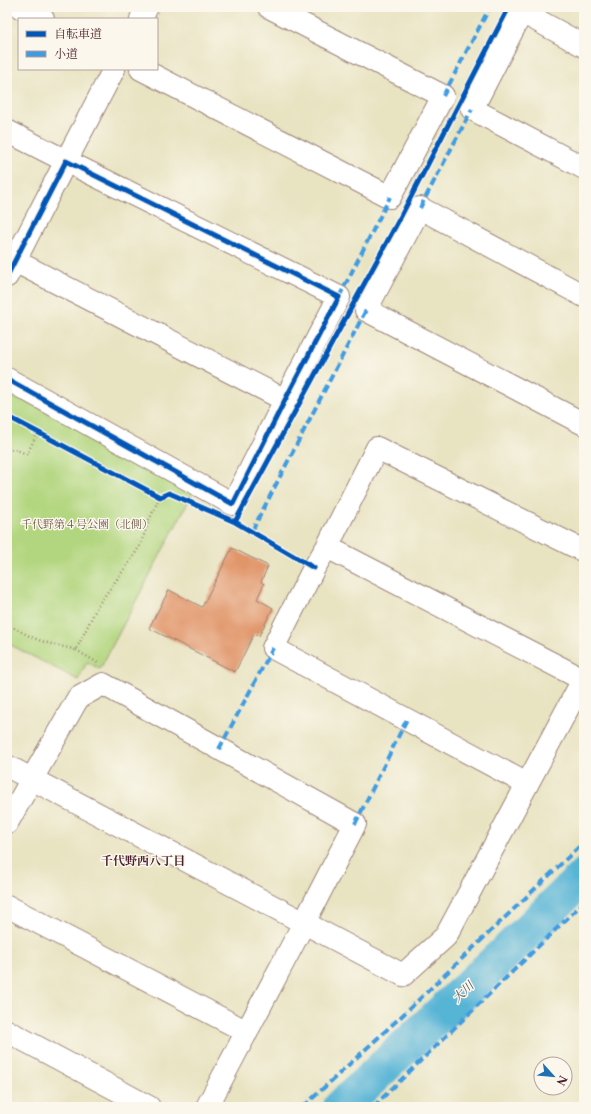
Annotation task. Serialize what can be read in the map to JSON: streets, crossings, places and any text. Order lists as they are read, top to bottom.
{
  "districts": ["千代野西八丁目"],
  "water": ["大川"],
  "parks": ["千代野第４号公園（北側）"],
  "legend": ["自転車道", "小道"],
  "north": "bottom right"
}
